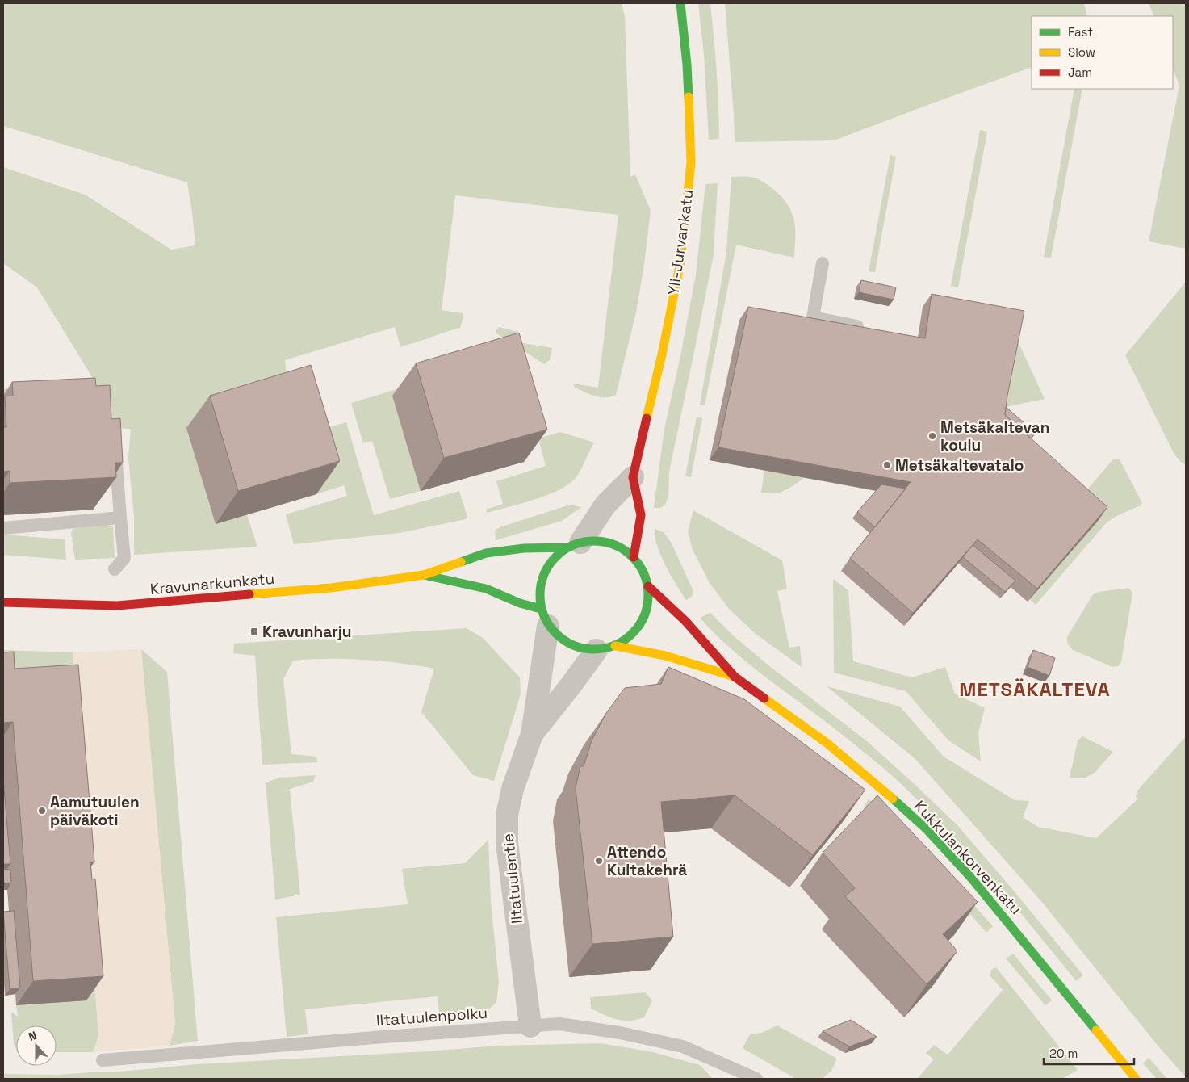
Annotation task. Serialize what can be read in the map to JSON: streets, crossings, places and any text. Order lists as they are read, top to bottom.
{
  "streets": {
    "street": [
      "Yli-Jurvankatu",
      "Kravunarkunkatu",
      "Kukkulankorvenkatu",
      "Iltatuulentie"
    ],
    "lane": ["Iltatuulenpolku"]
  },
  "crossings": [
    ["Yli-Jurvankatu", "Kravunarkunkatu"],
    ["Yli-Jurvankatu", "Kukkulankorvenkatu"],
    ["Yli-Jurvankatu", "Iltatuulentie"],
    ["Kravunarkunkatu", "Kukkulankorvenkatu"],
    ["Kravunarkunkatu", "Iltatuulentie"],
    ["Kukkulankorvenkatu", "Iltatuulentie"],
    ["Iltatuulentie", "Iltatuulenpolku"]
  ],
  "districts": ["METSÄKALTEVA"],
  "places": {
    "other": [
      "Metsäkaltevan koulu",
      "Metsäkaltevatalo",
      "Aamutuulen päiväkoti",
      "Attendo Kultakehrä"
    ],
    "transit": ["Kravunharju"]
  },
  "legend": ["Fast", "Slow", "Jam"],
  "scale_bar": "20 m",
  "north": "top"
}
